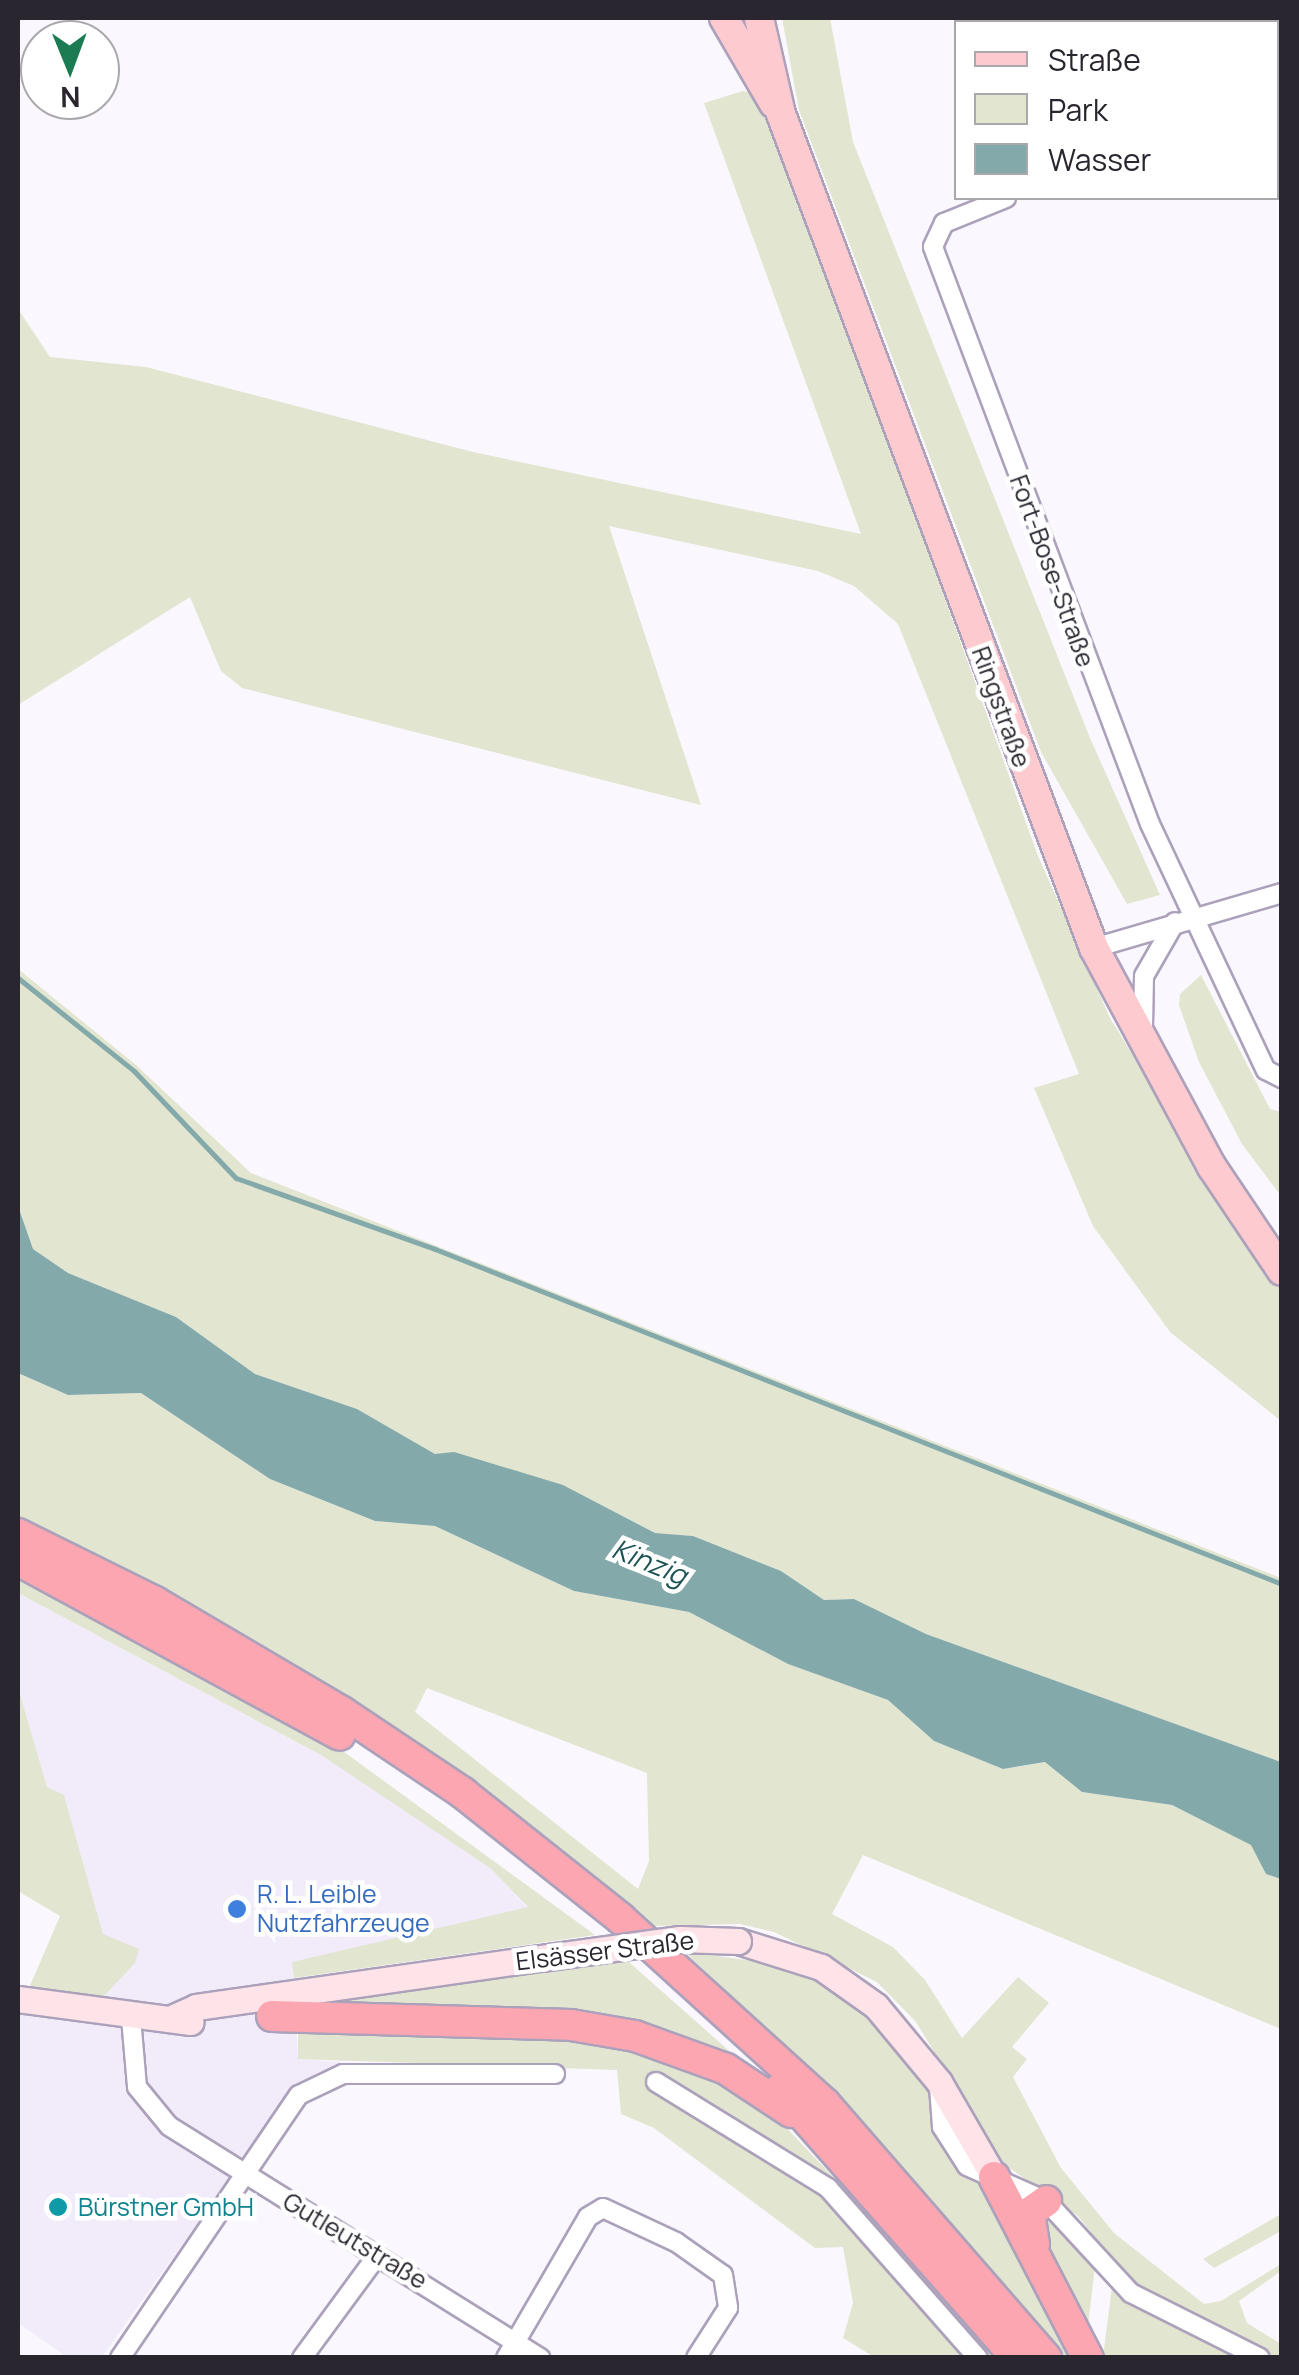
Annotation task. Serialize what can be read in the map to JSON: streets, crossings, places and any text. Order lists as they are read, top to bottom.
{
  "streets": {
    "main road": ["Ringstraße"],
    "street": ["Fort-Bose-Straße", "Elsässer Straße", "Gutleutstraße"]
  },
  "crossings": [
    ["Elsässer Straße", "Gutleutstraße"]
  ],
  "water": ["Kinzig"],
  "places": ["R. L. Leible Nutzfahrzeuge", "Bürstner GmbH"],
  "legend": ["Straße", "Park", "Wasser"],
  "north": "bottom"
}
